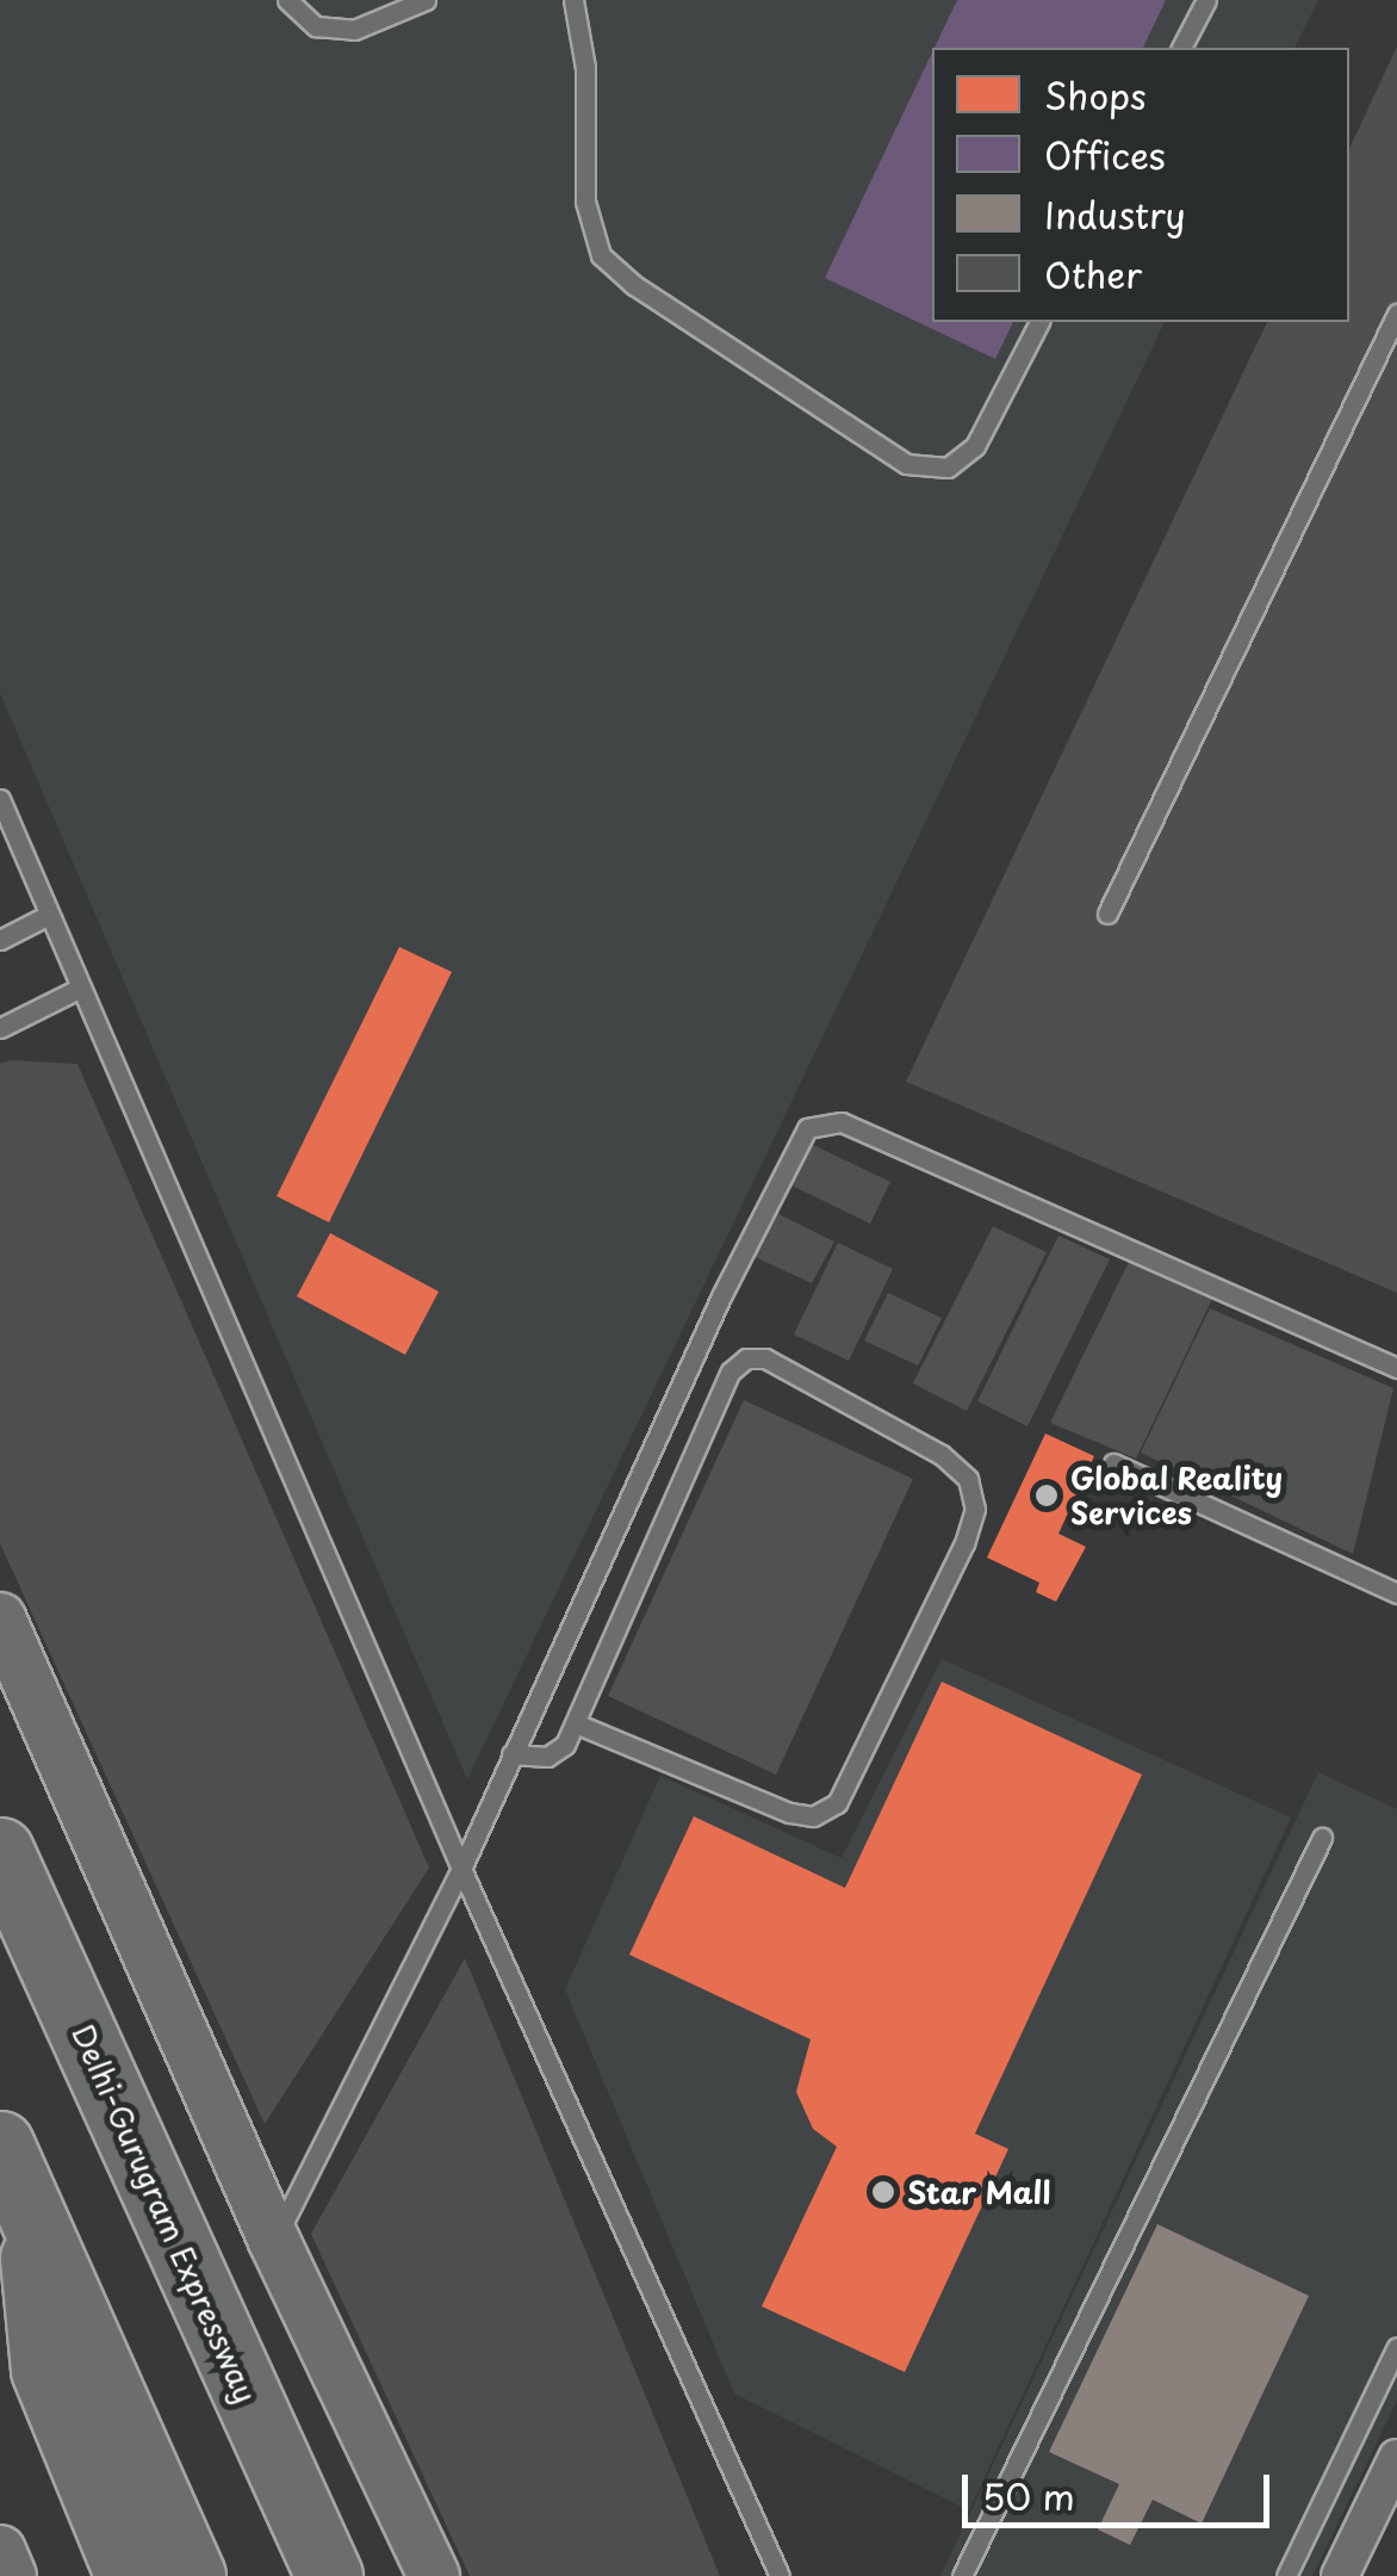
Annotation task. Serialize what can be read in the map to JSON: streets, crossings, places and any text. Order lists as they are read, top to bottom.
{
  "streets": {
    "highway": ["Delhi-Gurugram Expressway"]
  },
  "places": ["Global Reality Services", "Star Mall"],
  "legend": [
    "Shops",
    "Offices",
    "Industry",
    "Other"
  ],
  "scale_bar": "50 m"
}
